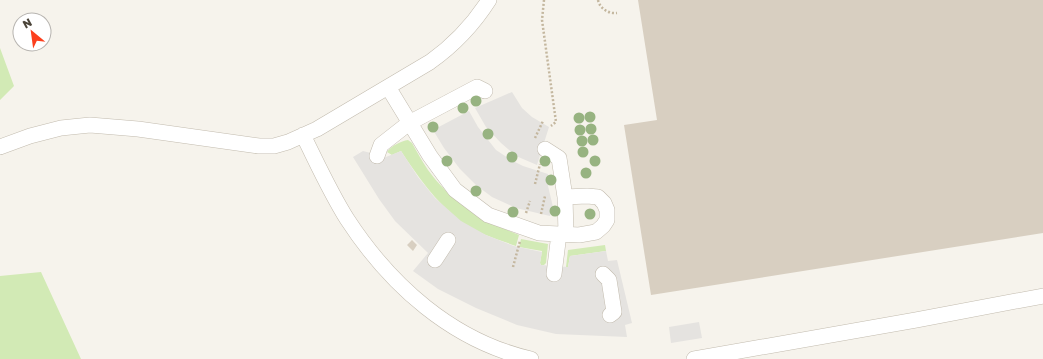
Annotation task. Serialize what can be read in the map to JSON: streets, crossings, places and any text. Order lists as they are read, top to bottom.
{
  "north": "top left"
}
